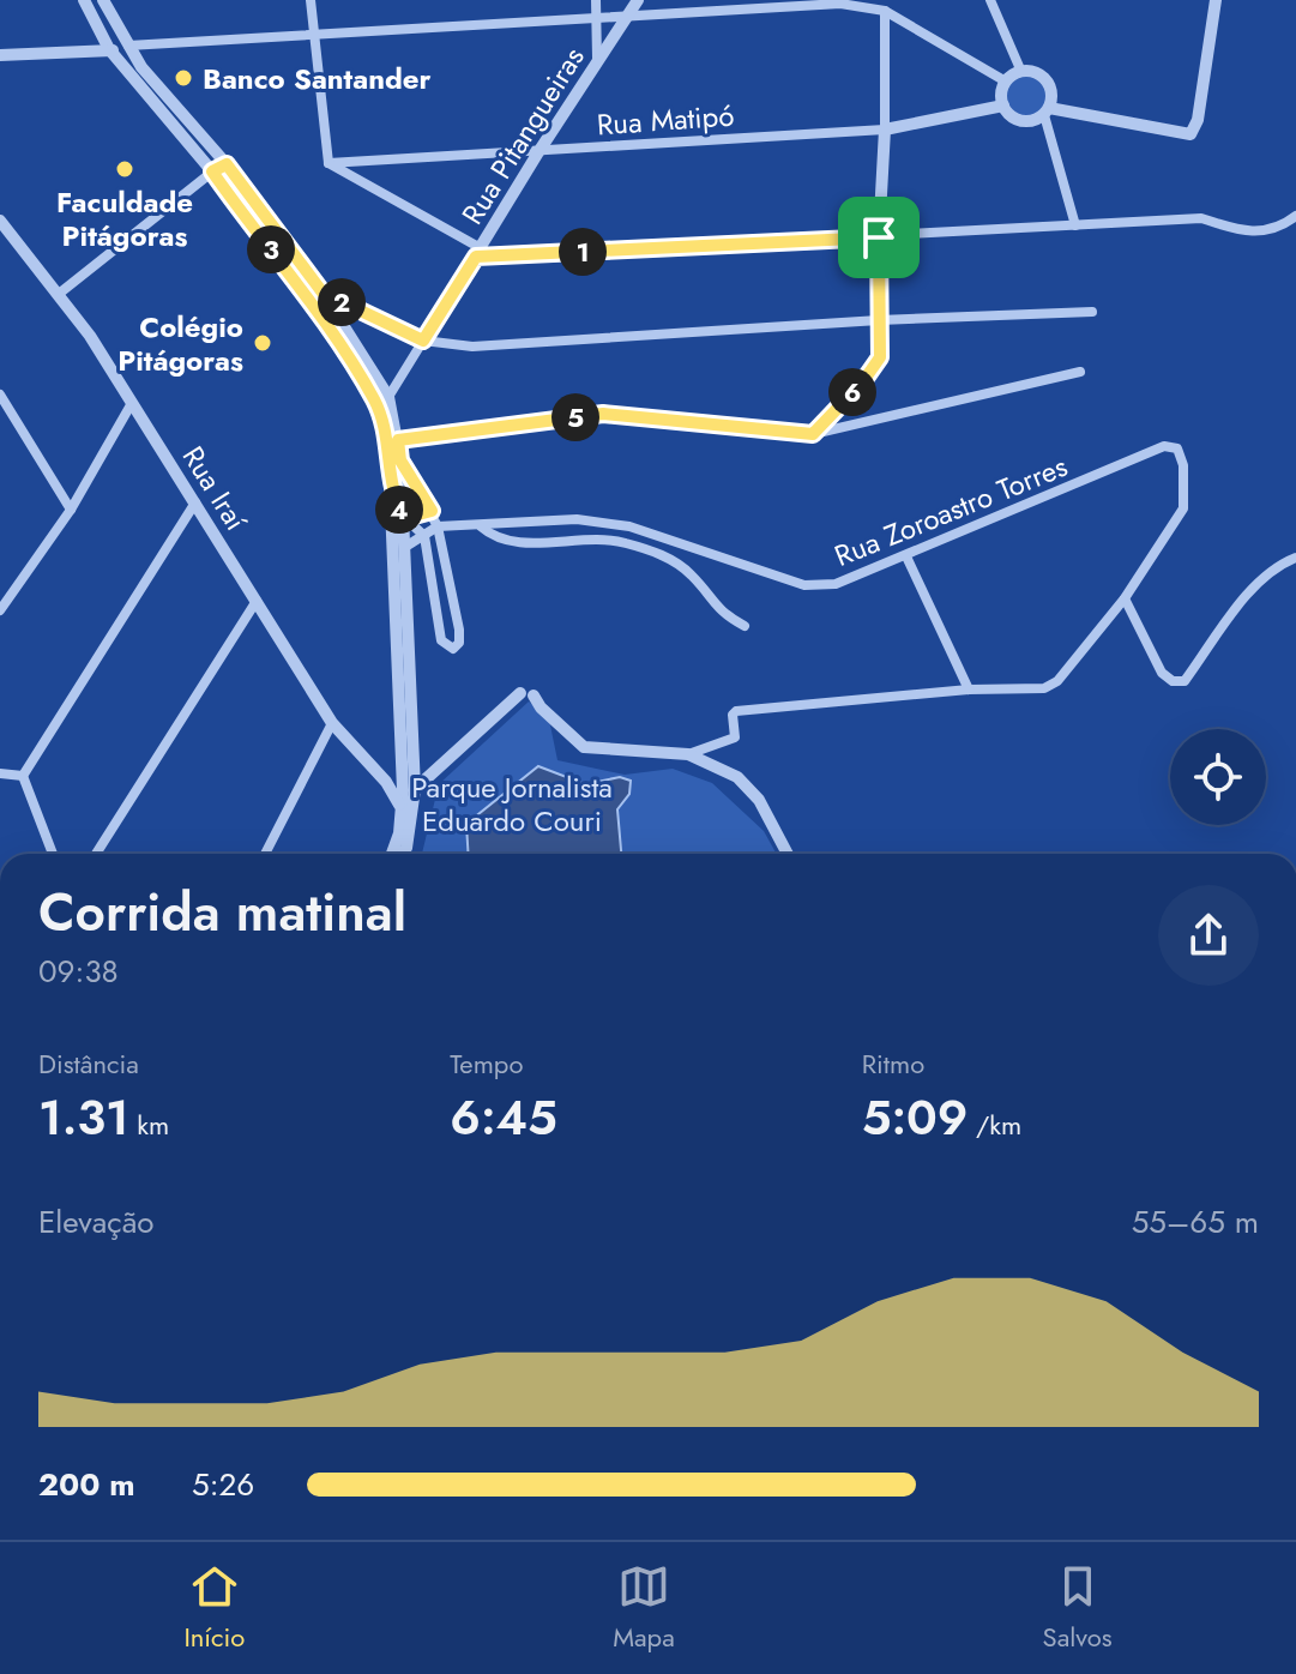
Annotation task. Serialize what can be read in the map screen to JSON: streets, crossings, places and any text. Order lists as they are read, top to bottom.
{
  "streets": {
    "street": [
      "Rua Matipó",
      "Rua Pitangueiras",
      "Rua Iraí",
      "Rua Zoroastro Torres"
    ]
  },
  "crossings": [
    ["Rua Matipó", "Rua Pitangueiras"]
  ],
  "parks": ["Parque Jornalista Eduardo Couri"],
  "places": ["Banco Santander", "Faculdade Pitágoras", "Colégio Pitágoras"],
  "page": {
    "pins": [
      "3",
      "1",
      "2",
      "6",
      "5",
      "4"
    ],
    "heading": ["Corrida matinal", "09:38"],
    "stats": [
      ["Distância", "1.31 km"],
      ["Tempo", "6:45"],
      ["Ritmo", "5:09 /km"]
    ],
    "chart": ["Elevação", "55–65 m"],
    "list": [
      {
        "name": "200 m",
        "note": "5:26"
      }
    ],
    "tabs": ["Início", "Mapa", "Salvos"]
  }
}
